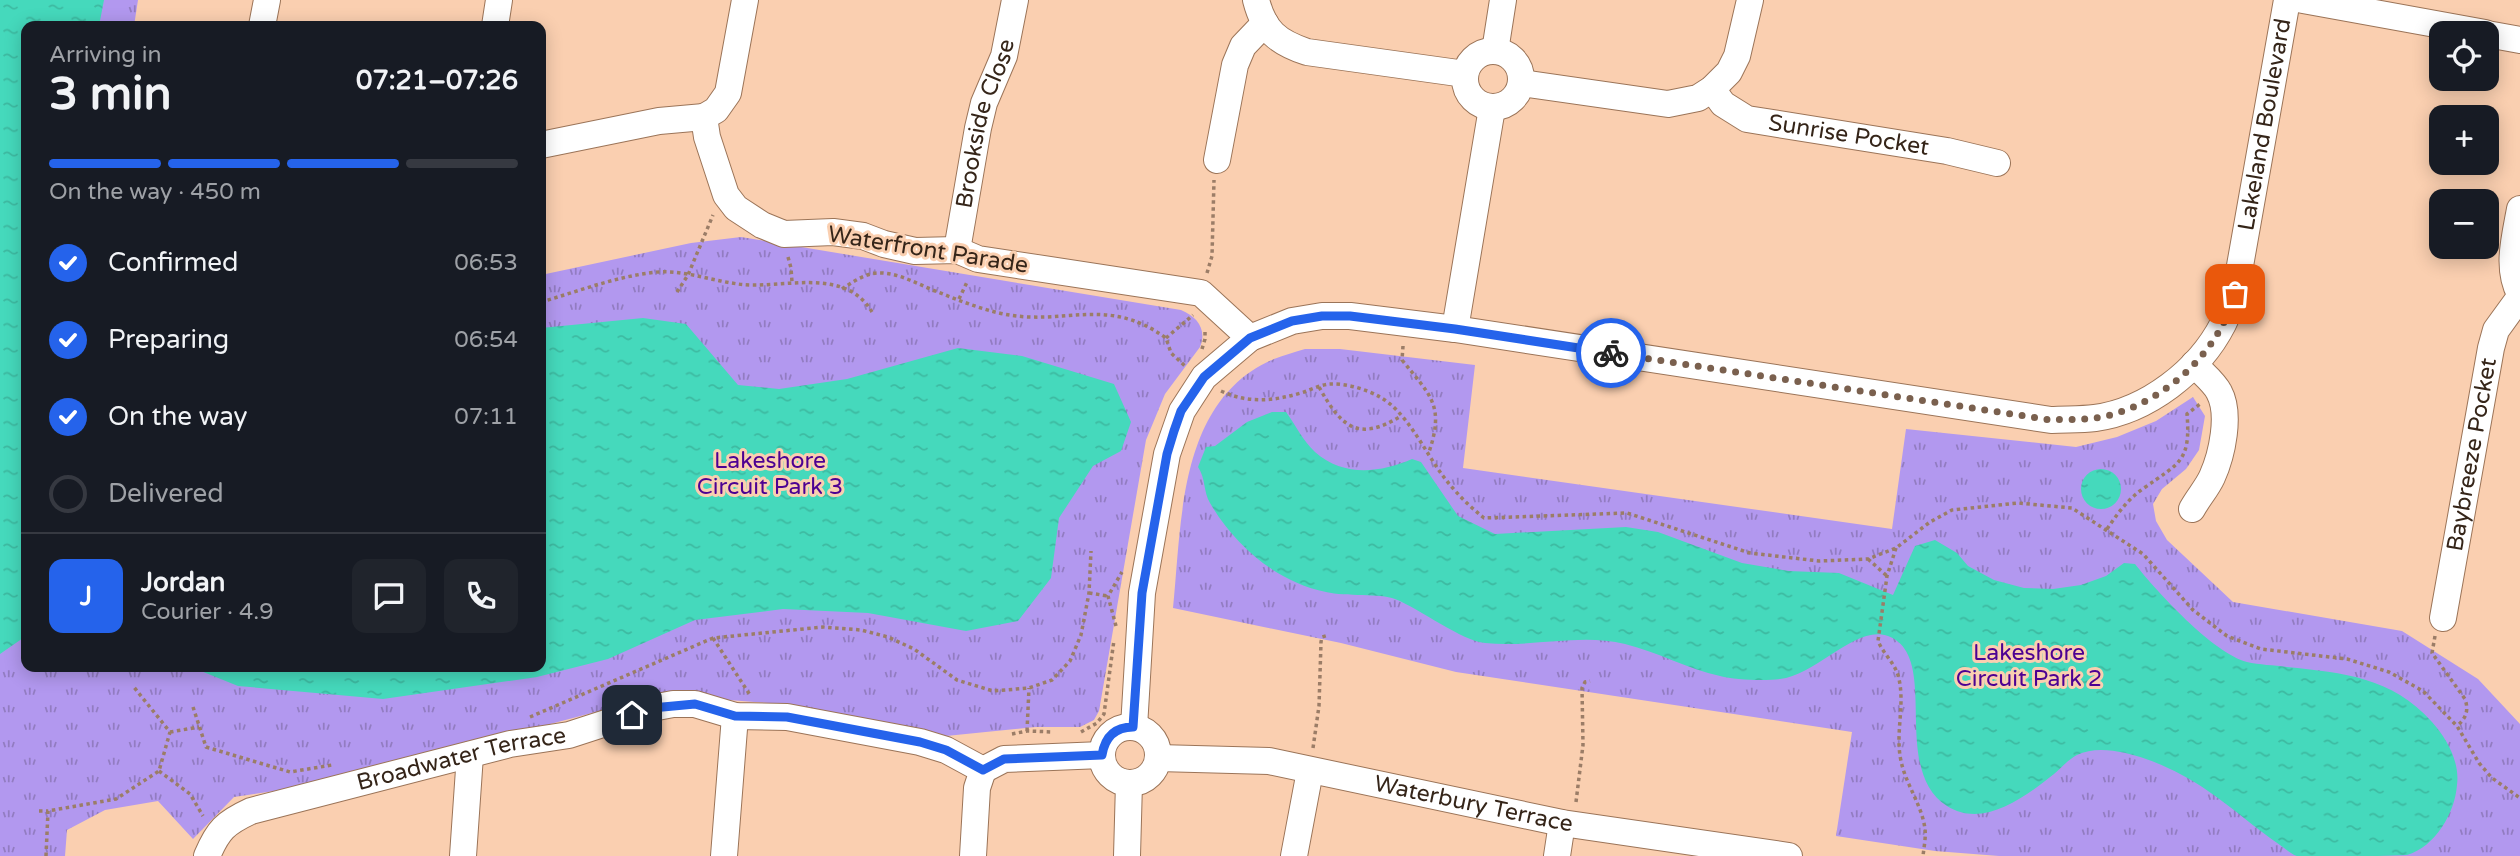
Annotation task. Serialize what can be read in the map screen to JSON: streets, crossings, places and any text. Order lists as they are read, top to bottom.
{
  "streets": {
    "street": [
      "Brookside Close",
      "Lakeland Boulevard",
      "Sunrise Pocket",
      "Waterfront Parade",
      "Baybreeze Pocket",
      "Broadwater Terrace",
      "Waterbury Terrace"
    ]
  },
  "crossings": [
    ["Brookside Close", "Waterfront Parade"],
    ["Lakeland Boulevard", "Waterbury Terrace"]
  ],
  "parks": ["Lakeshore Circuit Park 3", "Lakeshore Circuit Park 2"],
  "page": {
    "map_buttons": ["+", "−"],
    "heading": ["3 min", "Arriving in", "07:21–07:26"],
    "panel": ["Jordan", "Courier · 4.9"],
    "bar": "On the way · 450 m",
    "list": [
      ["Confirmed", "06:53"],
      ["Preparing", "06:54"],
      ["On the way", "07:11"],
      "Delivered"
    ],
    "round": "J"
  }
}
